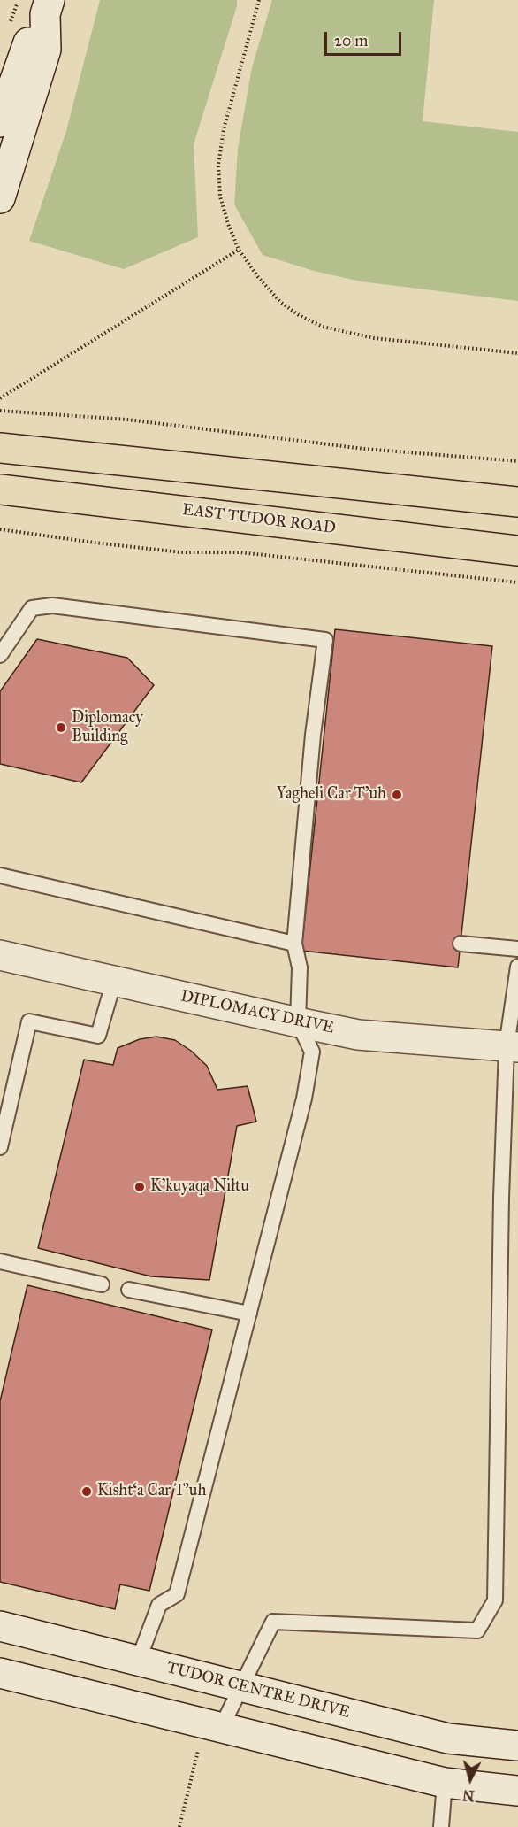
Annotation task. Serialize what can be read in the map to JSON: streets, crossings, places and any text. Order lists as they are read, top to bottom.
{
  "streets": {
    "main road": ["EAST TUDOR ROAD"],
    "street": ["DIPLOMACY DRIVE", "TUDOR CENTRE DRIVE"]
  },
  "places": [
    "Diplomacy Building",
    "Yagheli Car T’uh",
    "K’kuyaqa Niłtu",
    "Kisht‘a Car T’uh"
  ],
  "scale_bar": "20 m",
  "north": "bottom"
}
